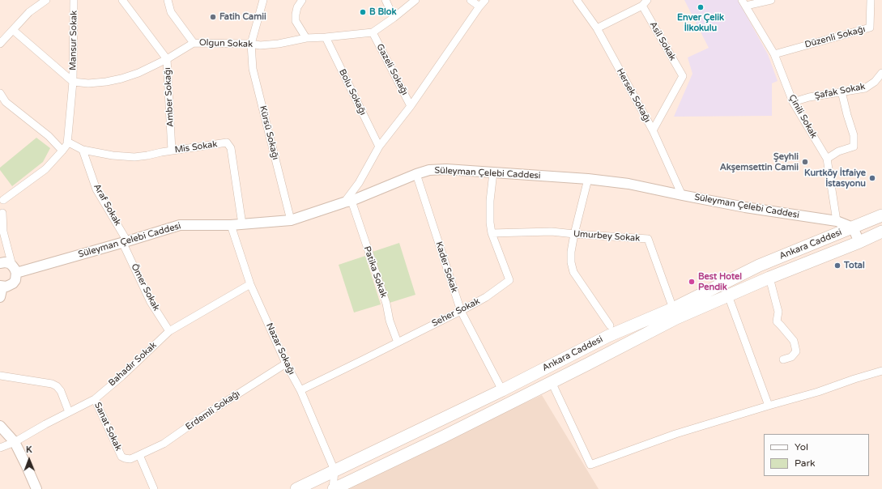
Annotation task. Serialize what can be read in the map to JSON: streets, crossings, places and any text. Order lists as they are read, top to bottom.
{
  "streets": {
    "main road": ["Ankara Caddesi"],
    "street": [
      "Düzenli Sokağı",
      "Mansur Sokak",
      "Asil Sokak",
      "Olgun Sokak",
      "Gazeli Sokağı",
      "Şafak Sokak",
      "Bolu Sokağı",
      "Hersek Sokağı",
      "Amber Sokağı",
      "Çinili Sokak",
      "Kürsü Sokağı",
      "Mis Sokak",
      "Süleyman Çelebi Caddesi",
      "Araf Sokak",
      "Umurbey Sokak",
      "Kader Sokak",
      "Patika Sokak",
      "Ömer Sokak",
      "Seher Sokak",
      "Nazar Sokağı",
      "Bahadır Sokak",
      "Erdemli Sokağı",
      "Sanat Sokak"
    ]
  },
  "crossings": [
    ["Düzenli Sokağı", "Çinili Sokak"],
    ["Mansur Sokak", "Olgun Sokak"],
    ["Mansur Sokak", "Mis Sokak"],
    ["Asil Sokak", "Hersek Sokağı"],
    ["Olgun Sokak", "Gazeli Sokağı"],
    ["Olgun Sokak", "Bolu Sokağı"],
    ["Olgun Sokak", "Amber Sokağı"],
    ["Olgun Sokak", "Kürsü Sokağı"],
    ["Şafak Sokak", "Çinili Sokak"],
    ["Hersek Sokağı", "Süleyman Çelebi Caddesi"],
    ["Amber Sokağı", "Mis Sokak"],
    ["Çinili Sokak", "Süleyman Çelebi Caddesi"],
    ["Kürsü Sokağı", "Süleyman Çelebi Caddesi"],
    ["Mis Sokak", "Süleyman Çelebi Caddesi"],
    ["Mis Sokak", "Araf Sokak"],
    ["Süleyman Çelebi Caddesi", "Araf Sokak"],
    ["Süleyman Çelebi Caddesi", "Ankara Caddesi"],
    ["Süleyman Çelebi Caddesi", "Kader Sokak"],
    ["Süleyman Çelebi Caddesi", "Patika Sokak"],
    ["Süleyman Çelebi Caddesi", "Ömer Sokak"],
    ["Süleyman Çelebi Caddesi", "Seher Sokak"],
    ["Süleyman Çelebi Caddesi", "Nazar Sokağı"],
    ["Araf Sokak", "Ömer Sokak"],
    ["Umurbey Sokak", "Ankara Caddesi"],
    ["Umurbey Sokak", "Seher Sokak"],
    ["Ankara Caddesi", "Kader Sokak"],
    ["Ankara Caddesi", "Nazar Sokağı"],
    ["Kader Sokak", "Seher Sokak"],
    ["Patika Sokak", "Seher Sokak"],
    ["Ömer Sokak", "Bahadır Sokak"],
    ["Seher Sokak", "Nazar Sokağı"],
    ["Nazar Sokağı", "Bahadır Sokak"],
    ["Nazar Sokağı", "Erdemli Sokağı"],
    ["Bahadır Sokak", "Sanat Sokak"],
    ["Erdemli Sokağı", "Sanat Sokak"]
  ],
  "places": [
    "Enver Çelik İlkokulu",
    "B Blok",
    "Fatih Camii",
    "Şeyhli Akşemsettin Camii",
    "Kurtköy İtfaiye İstasyonu",
    "Total",
    "Best Hotel Pendik"
  ],
  "legend": ["Yol", "Park"],
  "north": "top"
}
